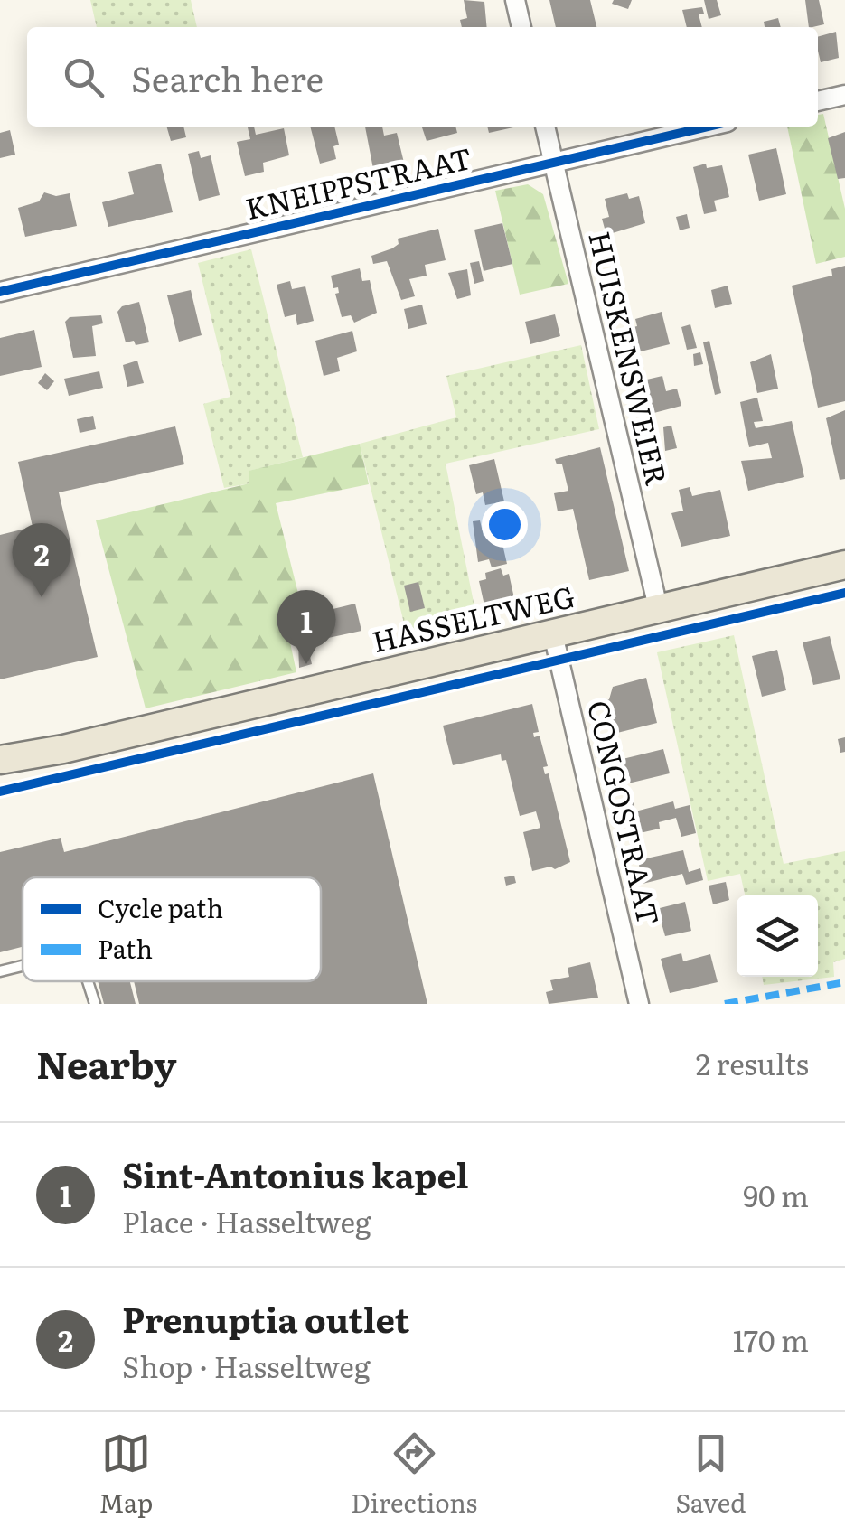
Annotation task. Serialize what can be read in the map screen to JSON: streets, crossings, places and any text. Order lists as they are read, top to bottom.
{
  "streets": {
    "main road": ["HASSELTWEG"],
    "street": ["KNEIPPSTRAAT", "HUISKENSWEIER", "CONGOSTRAAT"]
  },
  "crossings": [
    ["KNEIPPSTRAAT", "HUISKENSWEIER"],
    ["HUISKENSWEIER", "HASSELTWEG"],
    ["HASSELTWEG", "CONGOSTRAAT"]
  ],
  "legend": ["Cycle path", "Path"],
  "page": {
    "search": "Search here",
    "pins": ["2", "1"],
    "heading": ["Nearby", "2 results"],
    "list": [
      {
        "mark": "1",
        "name": "Sint-Antonius kapel",
        "note": "Place · Hasseltweg",
        "value": "90 m"
      },
      {
        "mark": "2",
        "name": "Prenuptia outlet",
        "note": "Shop · Hasseltweg",
        "value": "170 m"
      }
    ],
    "nav": ["Map", "Directions", "Saved"]
  }
}
